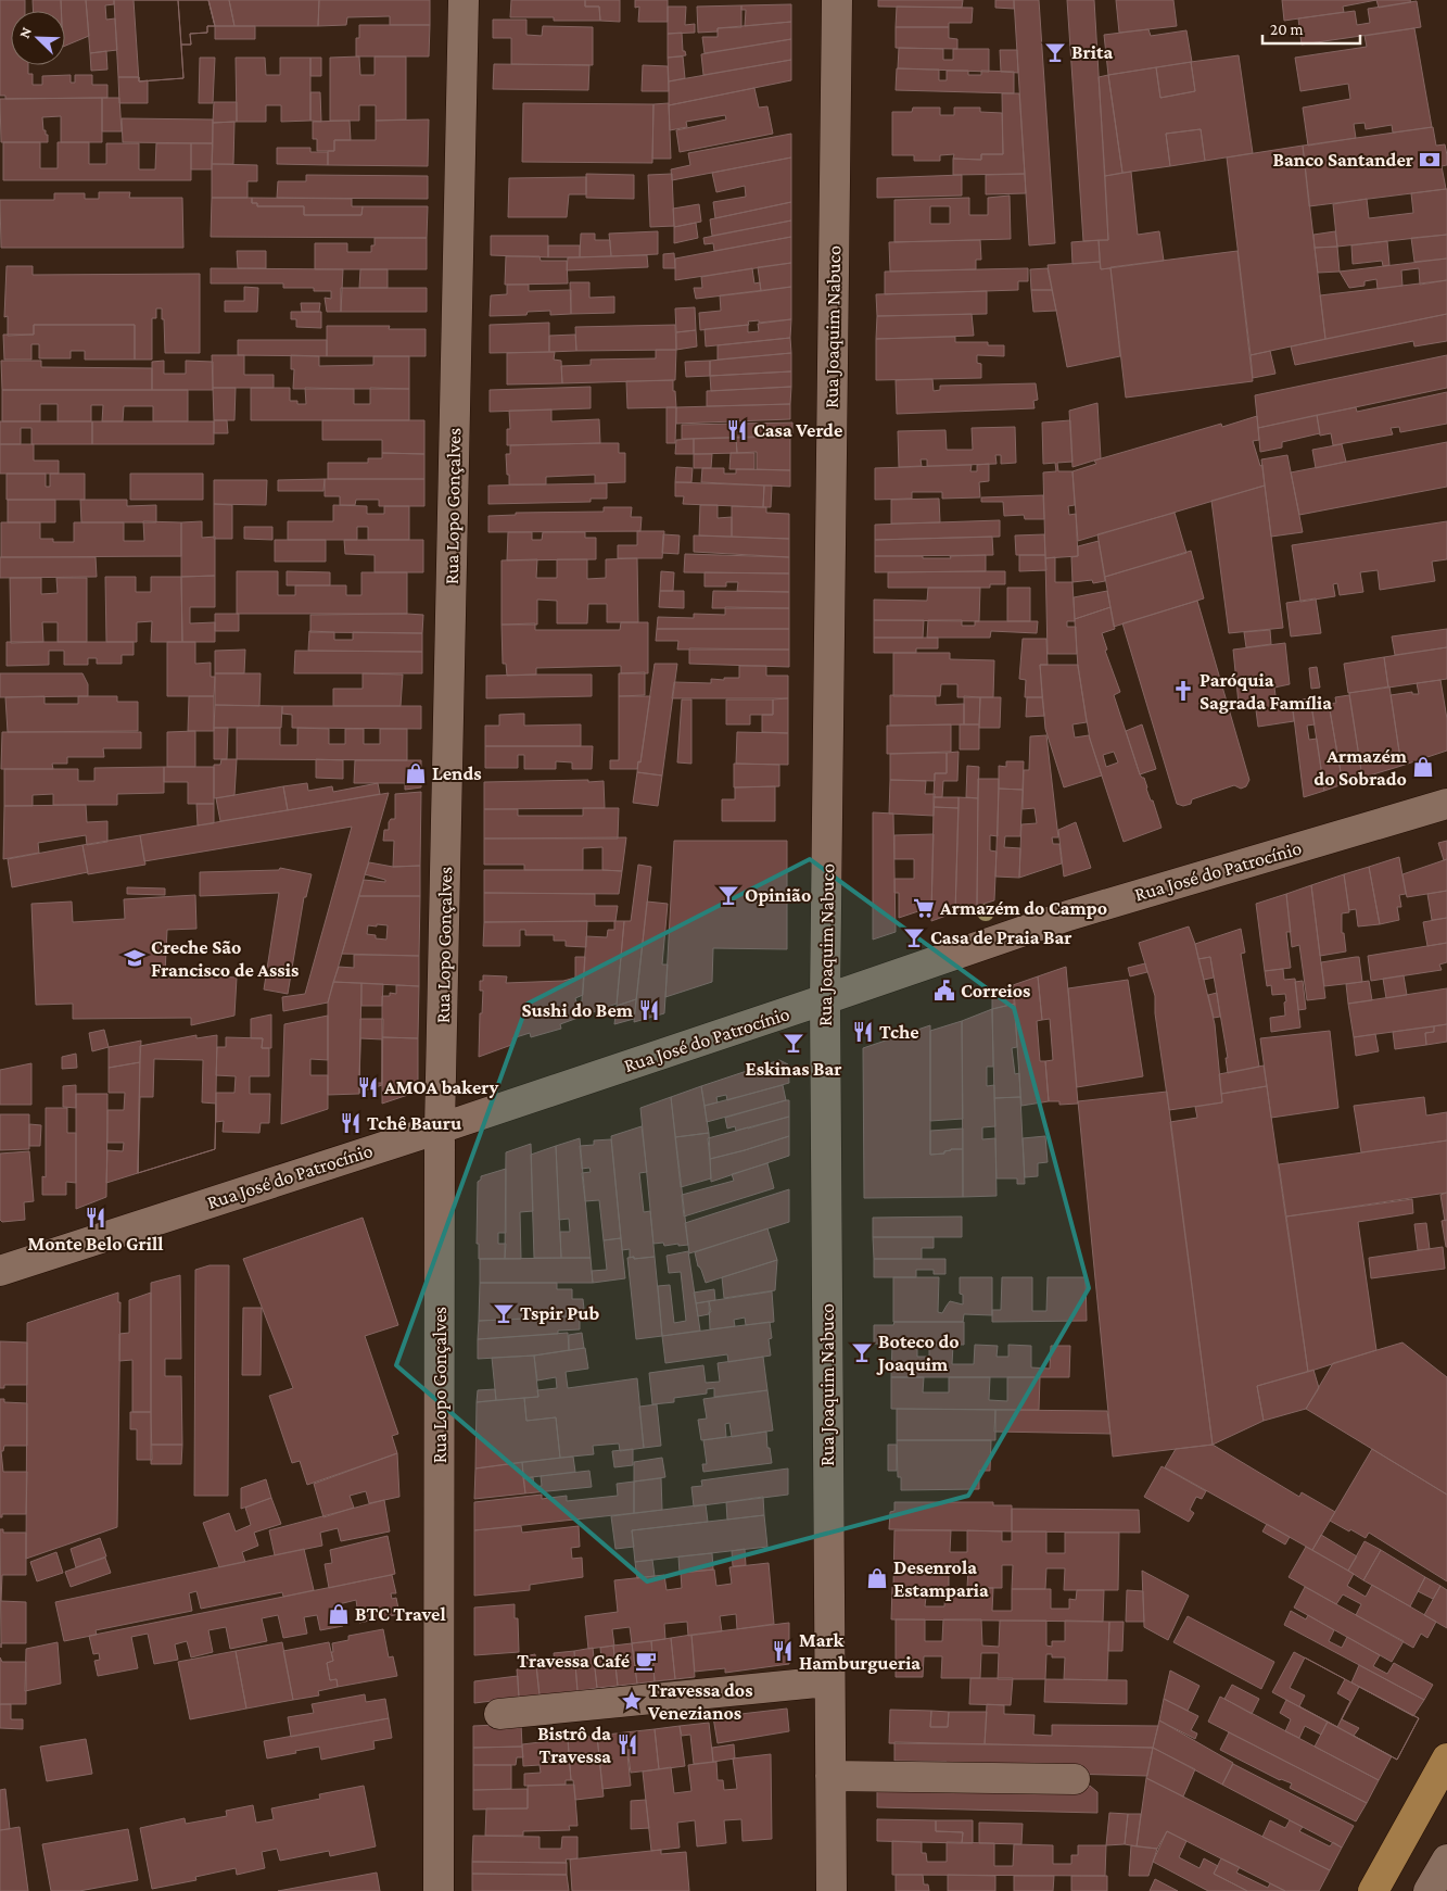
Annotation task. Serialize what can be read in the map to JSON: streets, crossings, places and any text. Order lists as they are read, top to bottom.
{
  "streets": {
    "street": ["Rua Joaquim Nabuco", "Rua Lopo Gonçalves", "Rua José do Patrocínio"]
  },
  "crossings": [
    ["Rua Joaquim Nabuco", "Rua José do Patrocínio"],
    ["Rua Lopo Gonçalves", "Rua José do Patrocínio"]
  ],
  "places": {
    "bar": [
      "Brita",
      "Opinião",
      "Casa de Praia Bar",
      "Eskinas Bar",
      "Tspir Pub",
      "Boteco do Joaquim"
    ],
    "bank": ["Banco Santander"],
    "restaurant": [
      "Casa Verde",
      "Sushi do Bem",
      "Tche",
      "AMOA bakery",
      "Tchê Bauru",
      "Monte Belo Grill",
      "Mark Hamburgueria",
      "Bistrô da Travessa"
    ],
    "church": ["Paróquia Sagrada Família"],
    "shop": [
      "Armazém do Sobrado",
      "Lends",
      "Desenrola Estamparia",
      "BTC Travel"
    ],
    "supermarket": ["Armazém do Campo"],
    "school or university": ["Creche São Francisco de Assis"],
    "public building": ["Correios"],
    "cafe": ["Travessa Café"],
    "place": ["Travessa dos Venezianos"]
  },
  "scale_bar": "20 m",
  "north": "top left"
}
